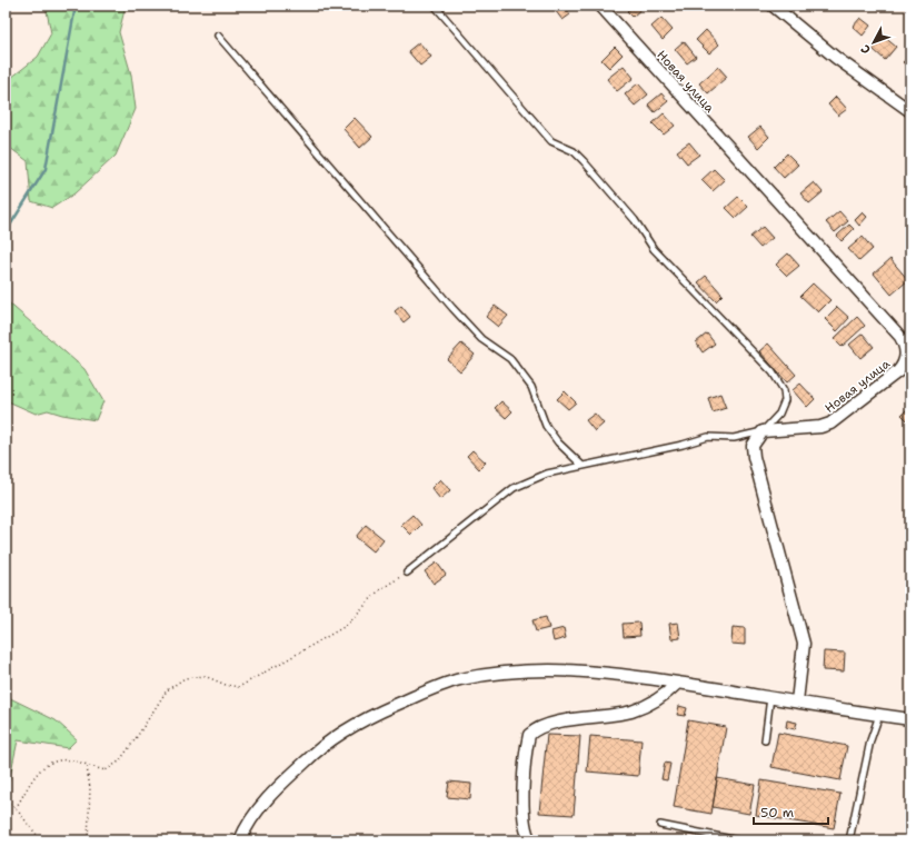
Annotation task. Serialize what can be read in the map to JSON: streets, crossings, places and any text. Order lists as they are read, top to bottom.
{
  "streets": {
    "street": ["Новая улица"]
  },
  "scale_bar": "50 m",
  "north": "bottom left"
}
